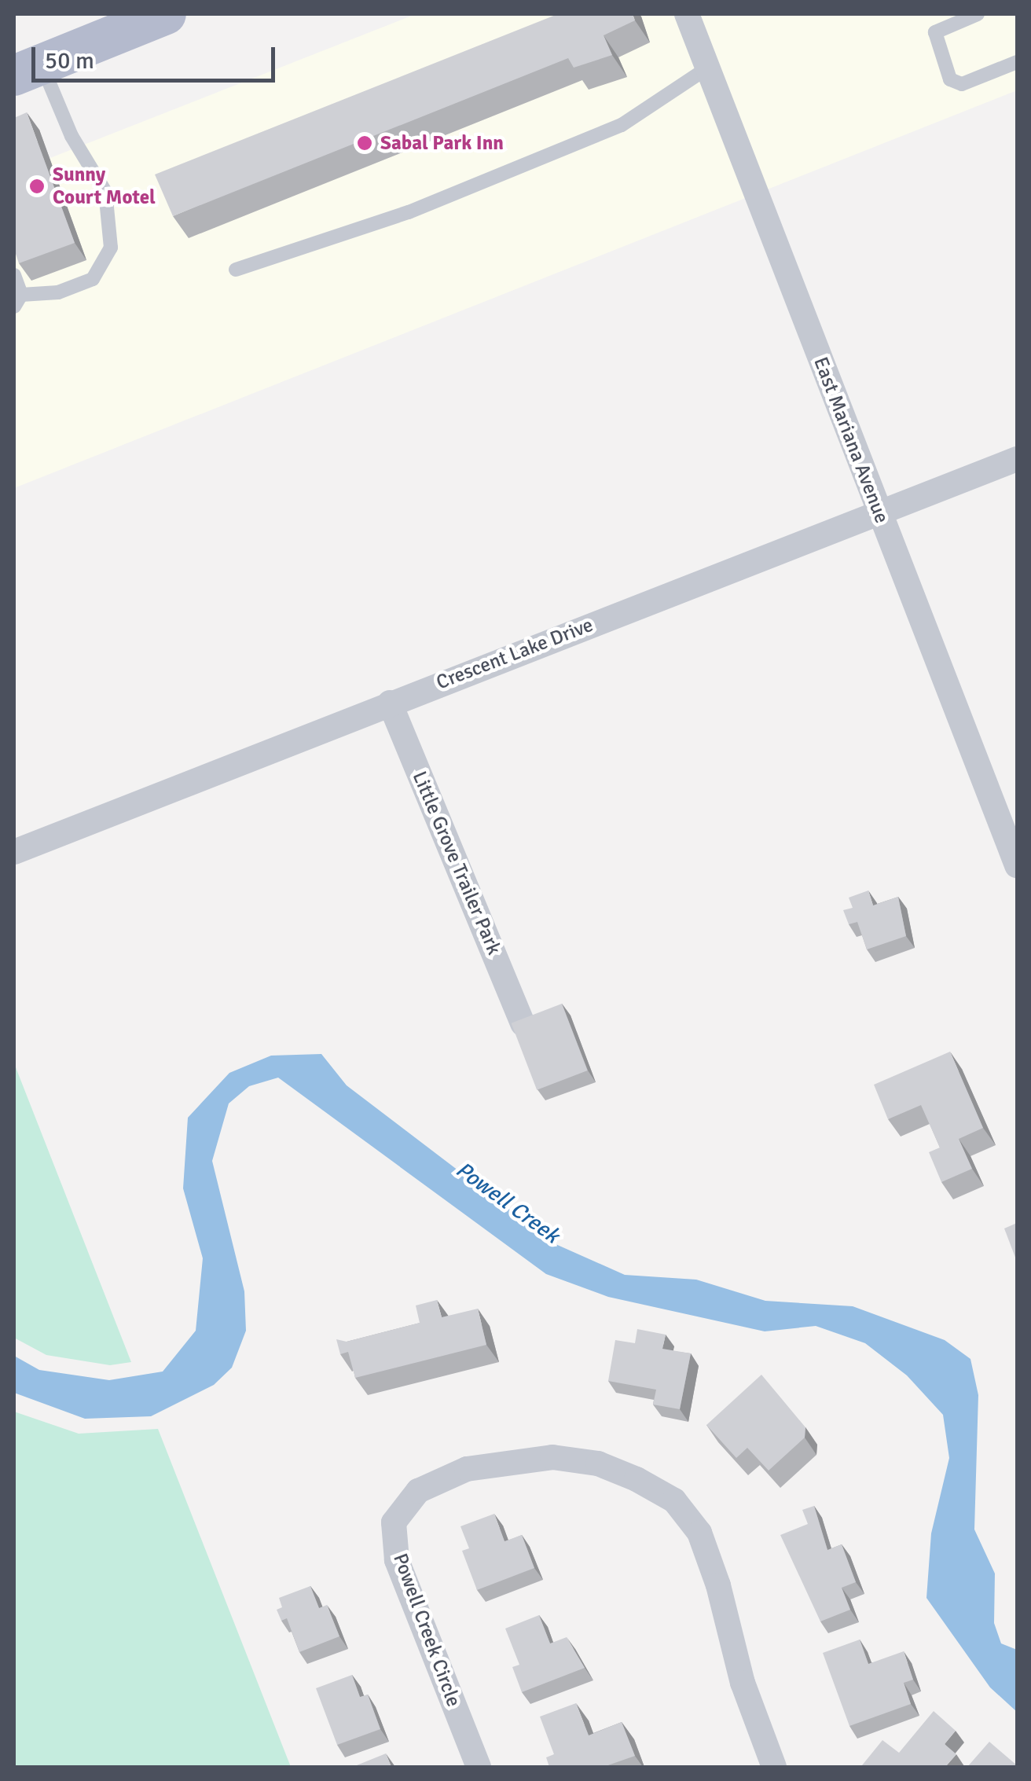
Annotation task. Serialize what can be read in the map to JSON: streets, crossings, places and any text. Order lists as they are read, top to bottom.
{
  "streets": {
    "street": [
      "East Mariana Avenue",
      "Crescent Lake Drive",
      "Little Grove Trailer Park",
      "Powell Creek Circle"
    ]
  },
  "crossings": [
    ["East Mariana Avenue", "Crescent Lake Drive"],
    ["Crescent Lake Drive", "Little Grove Trailer Park"]
  ],
  "water": ["Powell Creek"],
  "places": ["Sabal Park Inn", "Sunny Court Motel"],
  "scale_bar": "50 m"
}
